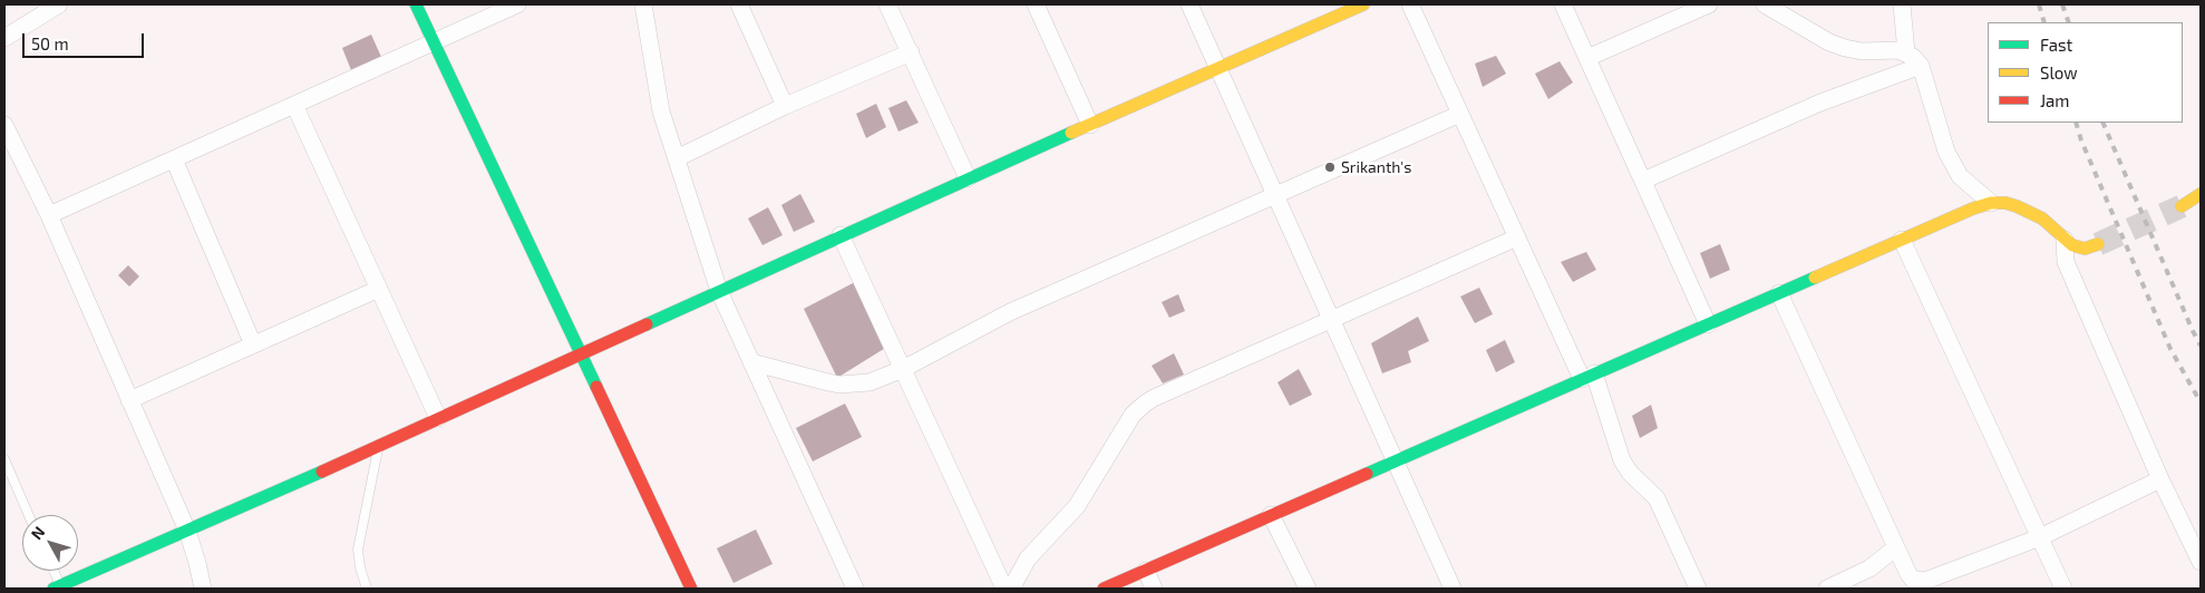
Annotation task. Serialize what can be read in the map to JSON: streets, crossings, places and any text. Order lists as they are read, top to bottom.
{
  "places": ["Srikanth's"],
  "legend": ["Fast", "Slow", "Jam"],
  "scale_bar": "50 m",
  "north": "top left"
}
